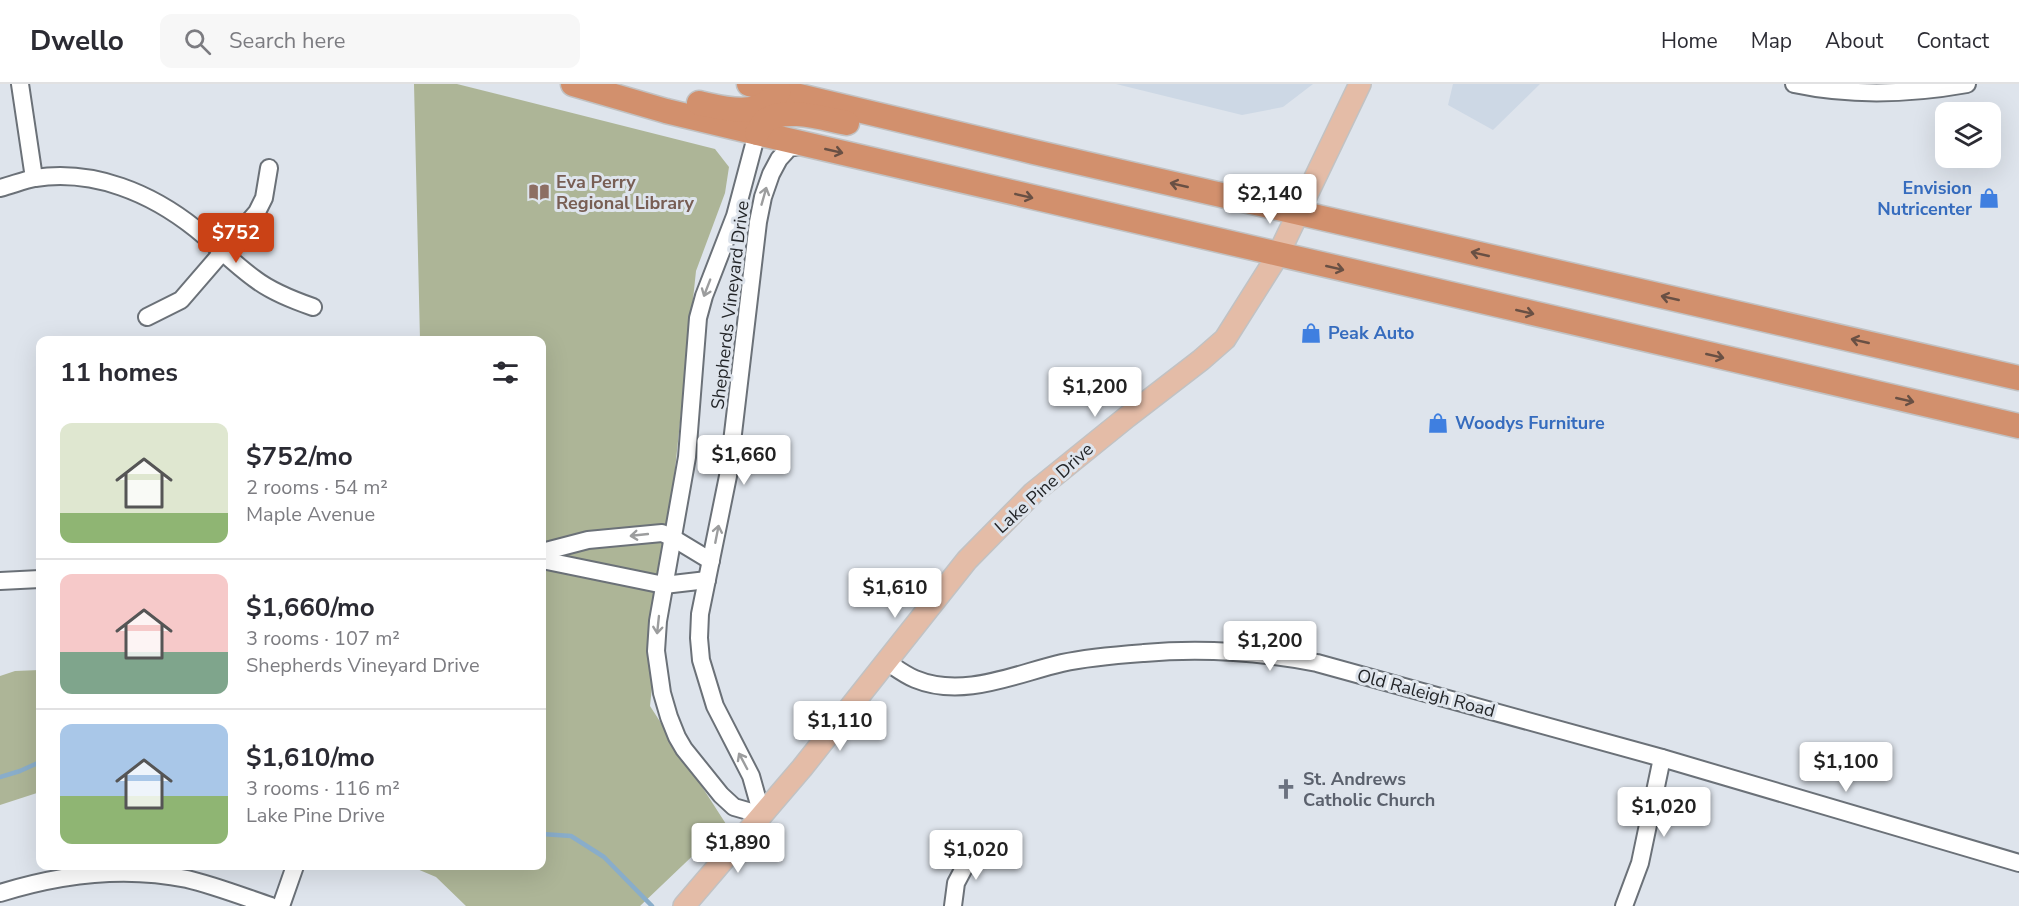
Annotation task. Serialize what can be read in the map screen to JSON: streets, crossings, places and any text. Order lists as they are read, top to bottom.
{
  "streets": {
    "main road": ["Lake Pine Drive"],
    "street": ["Shepherds Vineyard Drive", "Old Raleigh Road"]
  },
  "crossings": [
    ["Lake Pine Drive", "Old Raleigh Road"]
  ],
  "places": {
    "library": ["Eva Perry Regional Library"],
    "shop": ["Envision Nutricenter", "Peak Auto", "Woodys Furniture"],
    "church": ["St. Andrews Catholic Church"]
  },
  "page": {
    "header": "Dwello",
    "search": "Search here",
    "nav": [
      "Home",
      "Map",
      "About",
      "Contact"
    ],
    "price": [
      "$2,140",
      "$752",
      "$1,200",
      "$1,660",
      "$1,610",
      "$1,200",
      "$1,110",
      "$1,100",
      "$1,020",
      "$1,890",
      "$1,020"
    ],
    "heading": "11 homes",
    "list": [
      {
        "name": "$752/mo",
        "note": "2 rooms · 54 m² · Maple Avenue"
      },
      {
        "name": "$1,660/mo",
        "note": "3 rooms · 107 m² · Shepherds Vineyard Drive"
      },
      {
        "name": "$1,610/mo",
        "note": "3 rooms · 116 m² · Lake Pine Drive"
      }
    ]
  }
}
